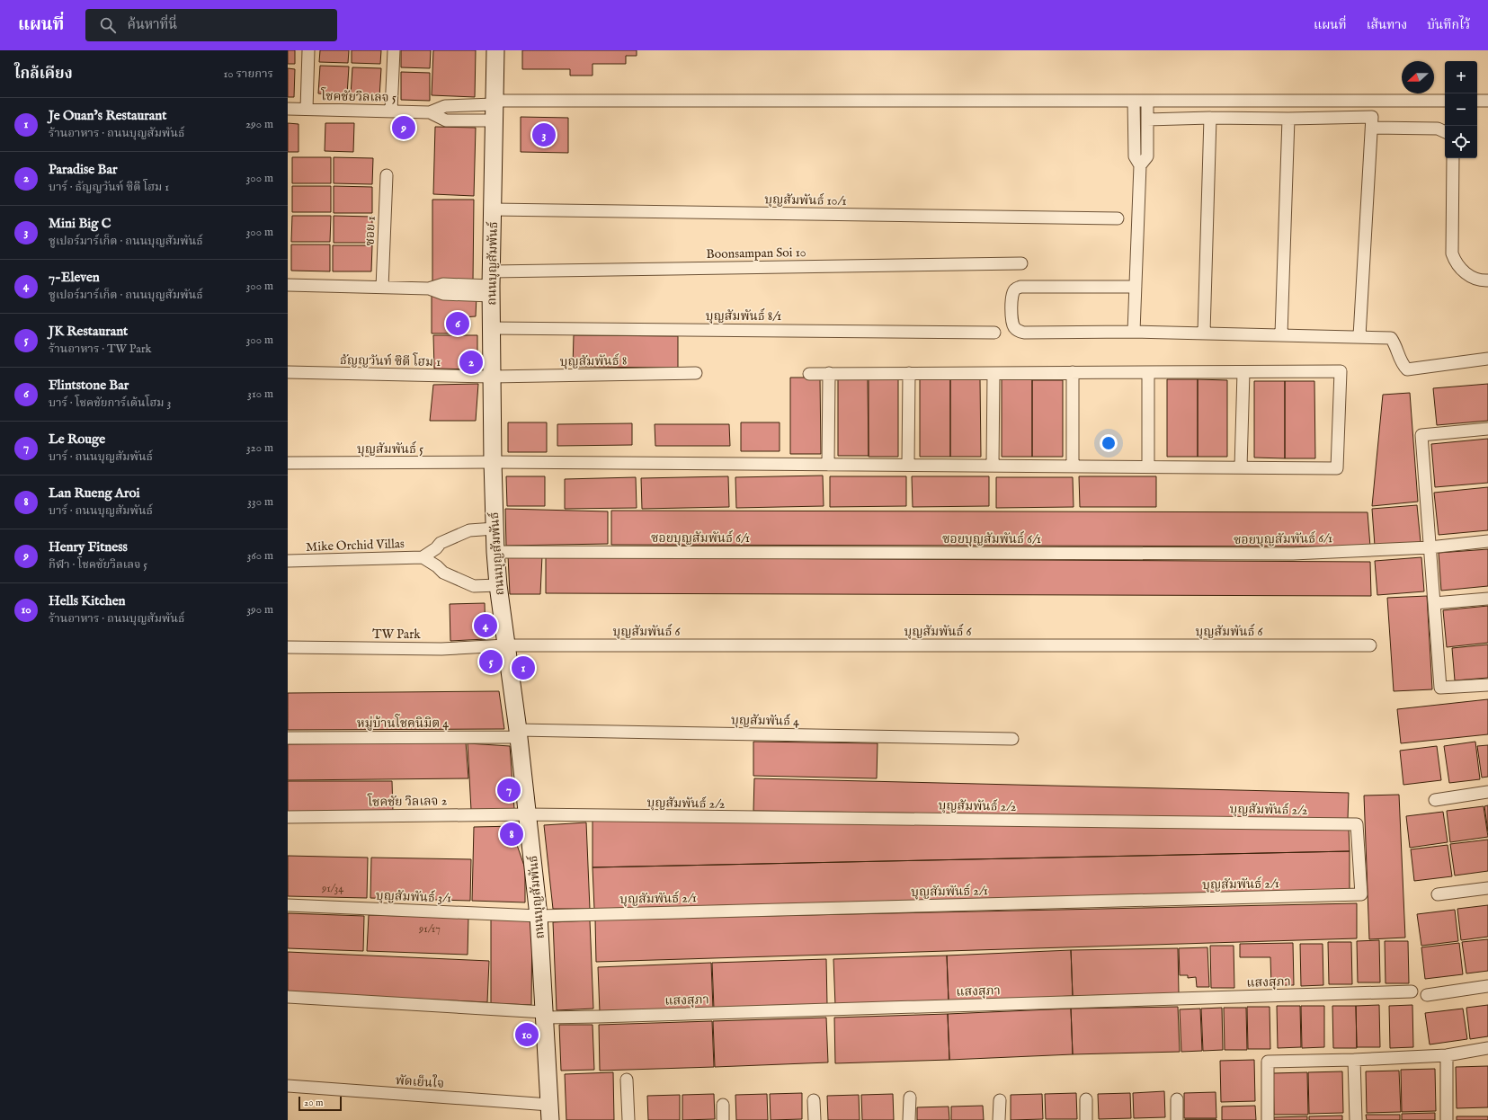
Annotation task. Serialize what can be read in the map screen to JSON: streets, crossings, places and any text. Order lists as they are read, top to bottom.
{
  "streets": {
    "street": [
      "โชคชัยวิลเลจ 5",
      "บุญสัมพันธ์ 10/1",
      "ซอย 1",
      "Boonsampan Soi 10",
      "ถนนบุญสัมพันธ์",
      "บุญสัมพันธ์ 8/1",
      "ธัญญวันท์ ซิตี โฮม 1",
      "บุญสัมพันธ์ 8",
      "บุญสัมพันธ์ 5",
      "ซอยบุญสัมพันธ์ 6/1",
      "Mike Orchid Villas",
      "บุญสัมพันธ์ 6",
      "TW Park",
      "บุญสัมพันธ์ 4",
      "หมู่บ้านโชคนิมิต 4",
      "โชคชัย วิลเลจ 2",
      "บุญสัมพันธ์ 2/2",
      "บุญสัมพันธ์ 2/1",
      "บุญสัมพันธ์ 3/1",
      "แสงสุภา",
      "พัดเย็นใจ"
    ]
  },
  "crossings": [
    ["โชคชัยวิลเลจ 5", "ถนนบุญสัมพันธ์"],
    ["บุญสัมพันธ์ 10/1", "ถนนบุญสัมพันธ์"],
    ["ซอย 1", "Boonsampan Soi 10"],
    ["Boonsampan Soi 10", "ถนนบุญสัมพันธ์"],
    ["ถนนบุญสัมพันธ์", "บุญสัมพันธ์ 8/1"],
    ["ถนนบุญสัมพันธ์", "ธัญญวันท์ ซิตี โฮม 1"],
    ["ถนนบุญสัมพันธ์", "บุญสัมพันธ์ 8"],
    ["ถนนบุญสัมพันธ์", "บุญสัมพันธ์ 5"],
    ["ถนนบุญสัมพันธ์", "ซอยบุญสัมพันธ์ 6/1"],
    ["ถนนบุญสัมพันธ์", "บุญสัมพันธ์ 6"],
    ["ถนนบุญสัมพันธ์", "TW Park"],
    ["ถนนบุญสัมพันธ์", "บุญสัมพันธ์ 4"],
    ["ถนนบุญสัมพันธ์", "หมู่บ้านโชคนิมิต 4"],
    ["ถนนบุญสัมพันธ์", "โชคชัย วิลเลจ 2"],
    ["ถนนบุญสัมพันธ์", "บุญสัมพันธ์ 2/2"],
    ["ถนนบุญสัมพันธ์", "บุญสัมพันธ์ 2/1"],
    ["ถนนบุญสัมพันธ์", "บุญสัมพันธ์ 3/1"],
    ["ถนนบุญสัมพันธ์", "แสงสุภา"],
    ["ถนนบุญสัมพันธ์", "พัดเย็นใจ"],
    ["ธัญญวันท์ ซิตี โฮม 1", "บุญสัมพันธ์ 8"],
    ["บุญสัมพันธ์ 6", "TW Park"],
    ["บุญสัมพันธ์ 4", "หมู่บ้านโชคนิมิต 4"],
    ["โชคชัย วิลเลจ 2", "บุญสัมพันธ์ 2/2"],
    ["บุญสัมพันธ์ 2/2", "บุญสัมพันธ์ 2/1"],
    ["บุญสัมพันธ์ 2/1", "บุญสัมพันธ์ 3/1"]
  ],
  "house_numbers": ["91/34", "91/17"],
  "scale_bar": "20 m",
  "north": "left",
  "page": {
    "header": "แผนที่",
    "search": "ค้นหาที่นี่",
    "nav": ["แผนที่", "เส้นทาง", "บันทึกไว้"],
    "heading": ["ใกล้เคียง", "10 รายการ"],
    "map_buttons": ["+", "−"],
    "list": [
      {
        "mark": "1",
        "name": "Je Ouan’s Restaurant",
        "note": "ร้านอาหาร · ถนนบุญสัมพันธ์",
        "value": "290 m"
      },
      {
        "mark": "2",
        "name": "Paradise Bar",
        "note": "บาร์ · ธัญญวันท์ ซิตี โฮม 1",
        "value": "300 m"
      },
      {
        "mark": "3",
        "name": "Mini Big C",
        "note": "ซูเปอร์มาร์เก็ต · ถนนบุญสัมพันธ์",
        "value": "300 m"
      },
      {
        "mark": "4",
        "name": "7-Eleven",
        "note": "ซูเปอร์มาร์เก็ต · ถนนบุญสัมพันธ์",
        "value": "300 m"
      },
      {
        "mark": "5",
        "name": "JK Restaurant",
        "note": "ร้านอาหาร · TW Park",
        "value": "300 m"
      },
      {
        "mark": "6",
        "name": "Flintstone Bar",
        "note": "บาร์ · โชคชัยการ์เด้นโฮม 3",
        "value": "310 m"
      },
      {
        "mark": "7",
        "name": "Le Rouge",
        "note": "บาร์ · ถนนบุญสัมพันธ์",
        "value": "320 m"
      },
      {
        "mark": "8",
        "name": "Lan Rueng Aroi",
        "note": "บาร์ · ถนนบุญสัมพันธ์",
        "value": "330 m"
      },
      {
        "mark": "9",
        "name": "Henry Fitness",
        "note": "กีฬา · โชคชัยวิลเลจ 5",
        "value": "360 m"
      },
      {
        "mark": "10",
        "name": "Hells Kitchen",
        "note": "ร้านอาหาร · ถนนบุญสัมพันธ์",
        "value": "390 m"
      }
    ],
    "pins": [
      "9",
      "3",
      "6",
      "2",
      "4",
      "5",
      "1",
      "7",
      "8",
      "10"
    ],
    "scale": "20 m"
  }
}
